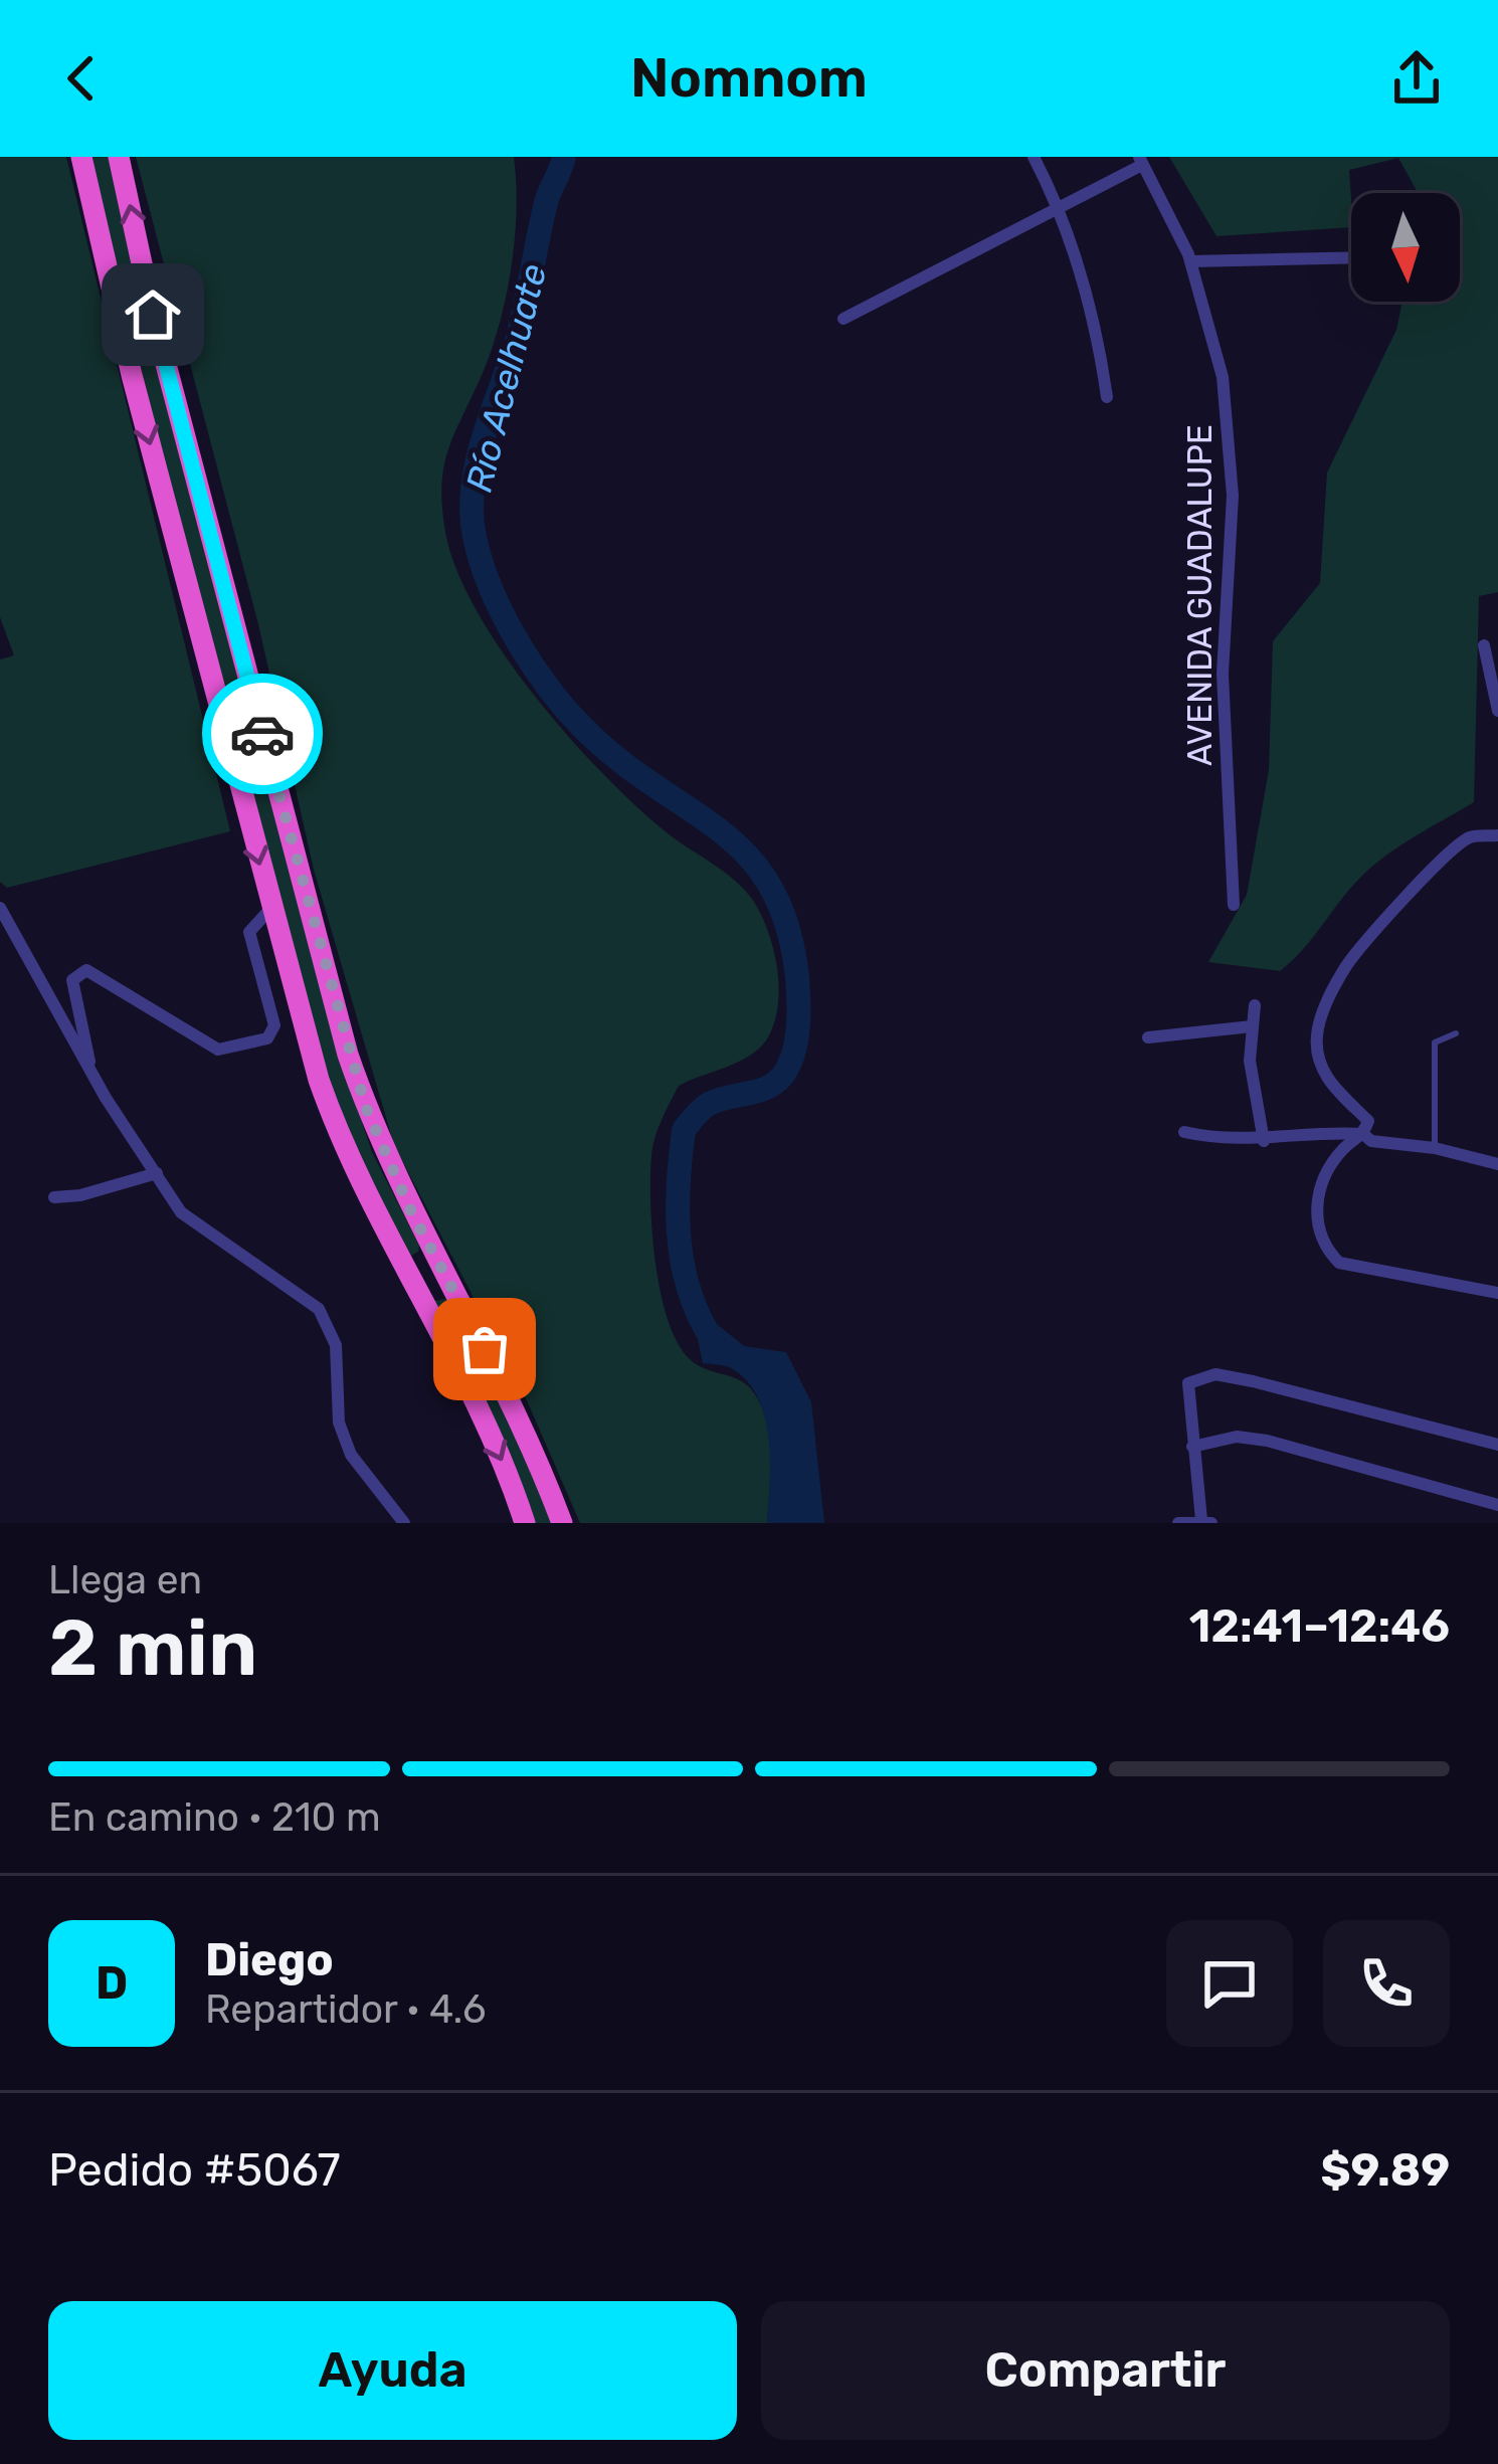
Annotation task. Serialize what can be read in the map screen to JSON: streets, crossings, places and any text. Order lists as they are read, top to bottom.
{
  "streets": {
    "street": ["AVENIDA GUADALUPE"]
  },
  "water": ["Río Acelhuate"],
  "north": "bottom",
  "page": {
    "header": "Nomnom",
    "heading": ["2 min", "Llega en", "12:41–12:46"],
    "panel": [
      "Diego",
      "Repartidor · 4.6",
      "Pedido #5067",
      "$9.89"
    ],
    "bar": "En camino · 210 m",
    "round": "D",
    "buttons": ["Ayuda", "Compartir"]
  }
}
